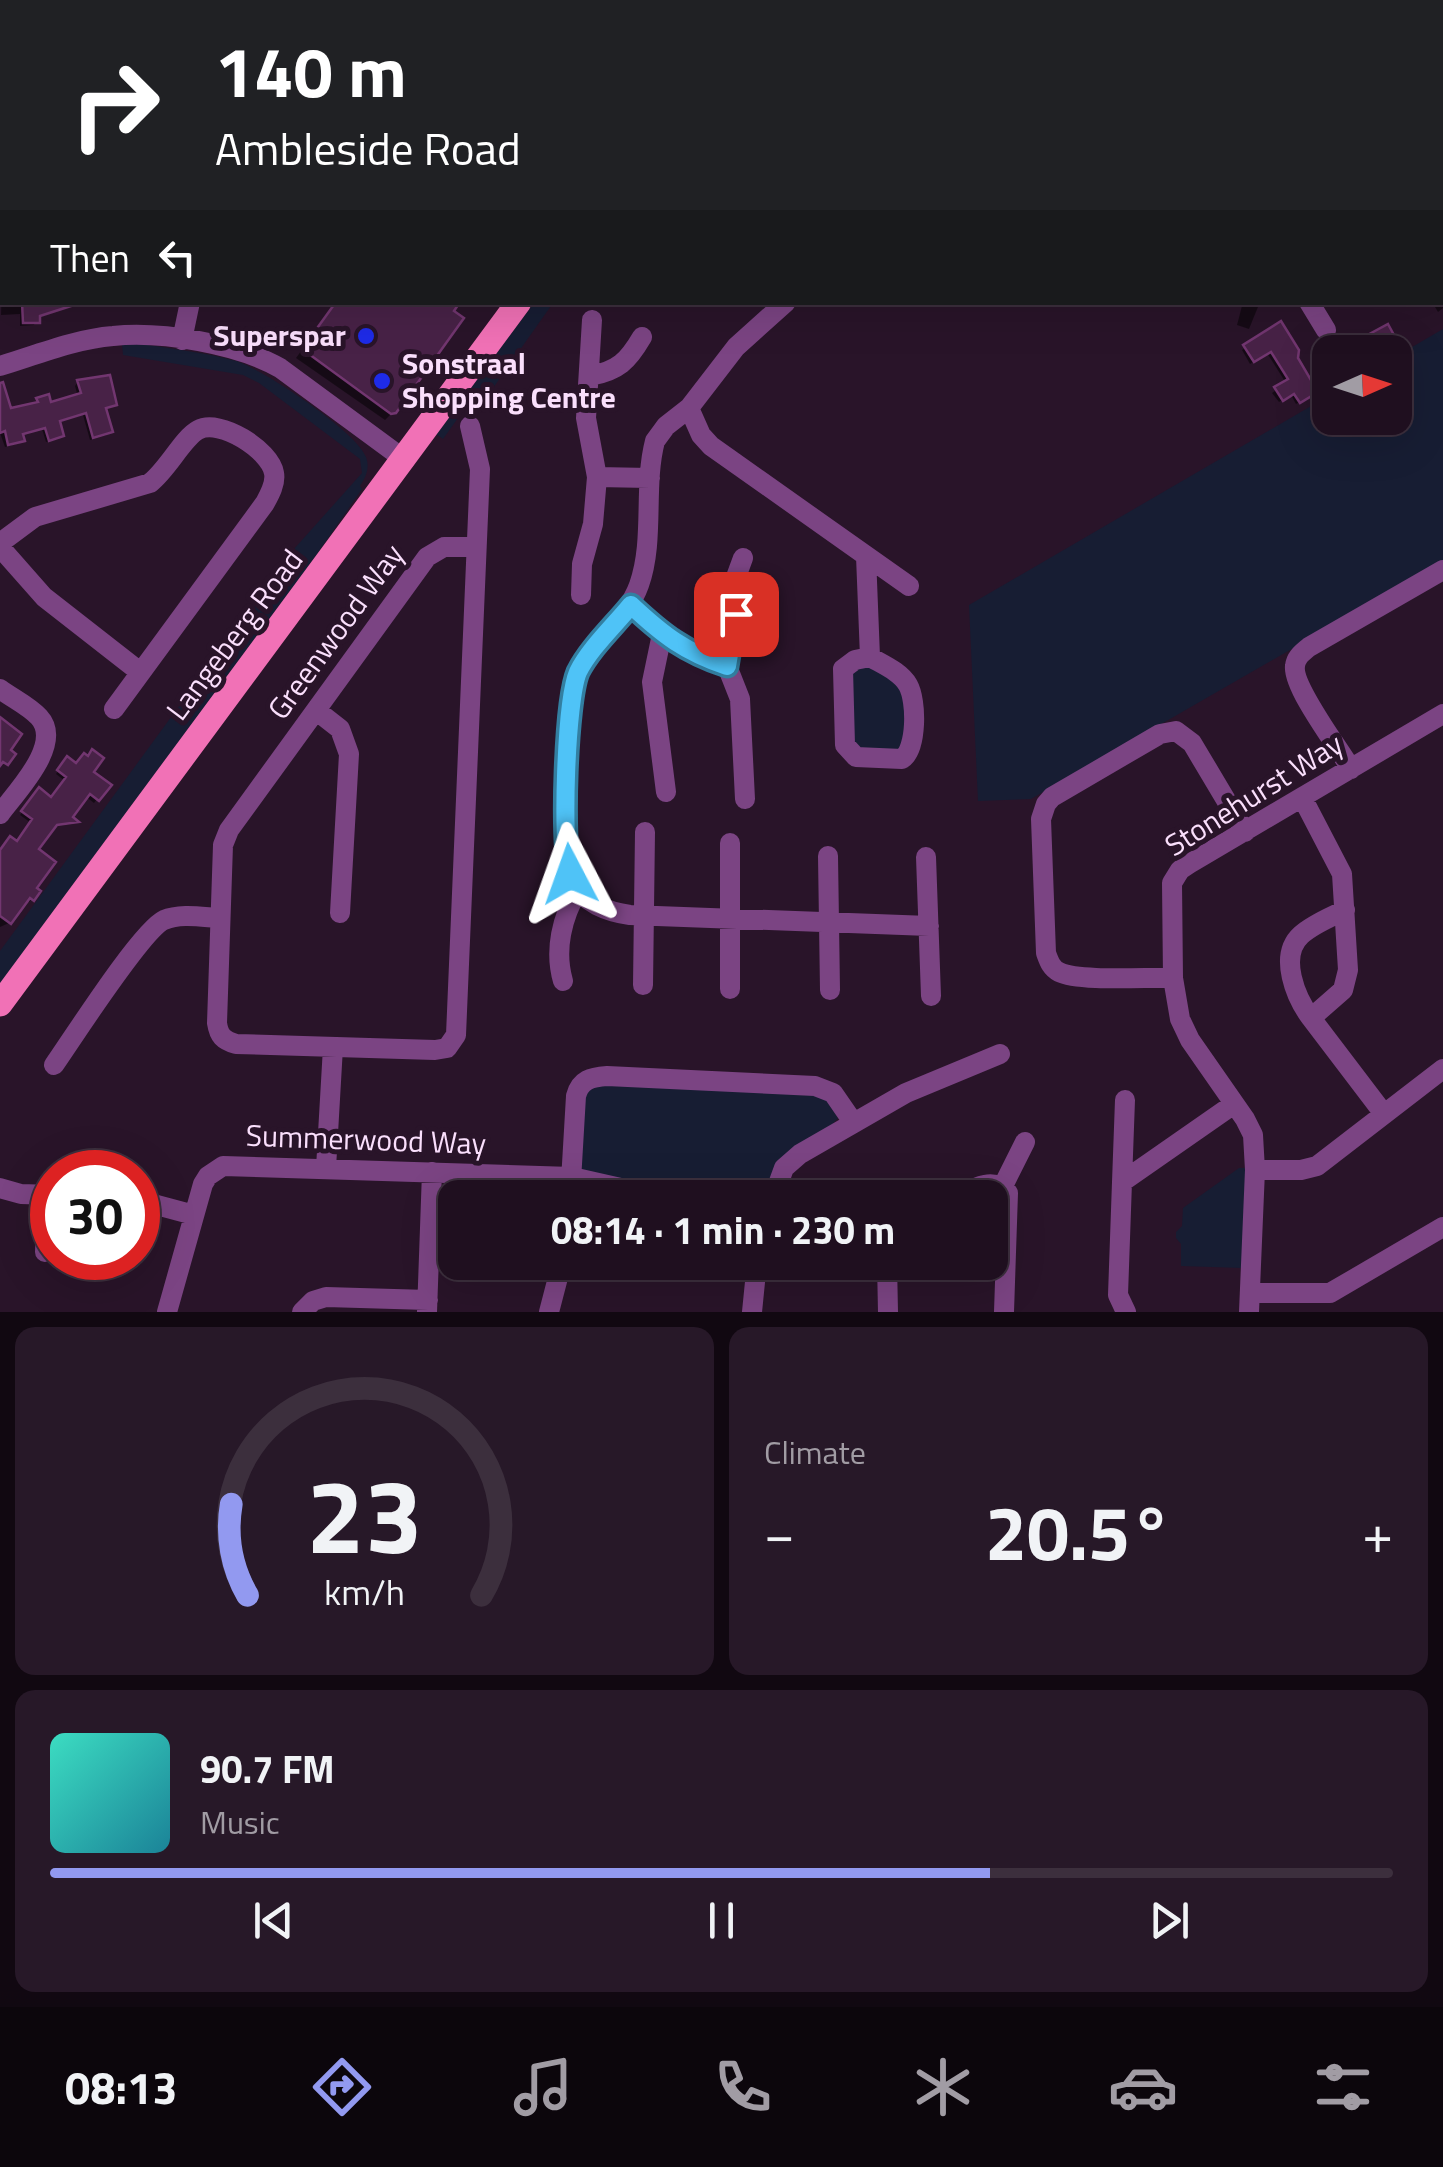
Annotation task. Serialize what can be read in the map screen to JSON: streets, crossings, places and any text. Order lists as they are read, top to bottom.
{
  "streets": {
    "main road": ["Langeberg Road"],
    "street": ["Greenwood Way", "Stonehurst Way", "Summerwood Way"]
  },
  "places": ["Superspar", "Sonstraal Shopping Centre"],
  "north": "right",
  "page": {
    "turn": ["140 m", "Ambleside Road"],
    "then": "Then",
    "limit": "30",
    "trip": "08:14 · 1 min · 230 m",
    "tile": "Climate",
    "heat": ["−", "20.5°", "+"],
    "song": ["90.7 FM", "Music"],
    "tabs": "08:13",
    "gauge": ["23", "km/h"]
  }
}
